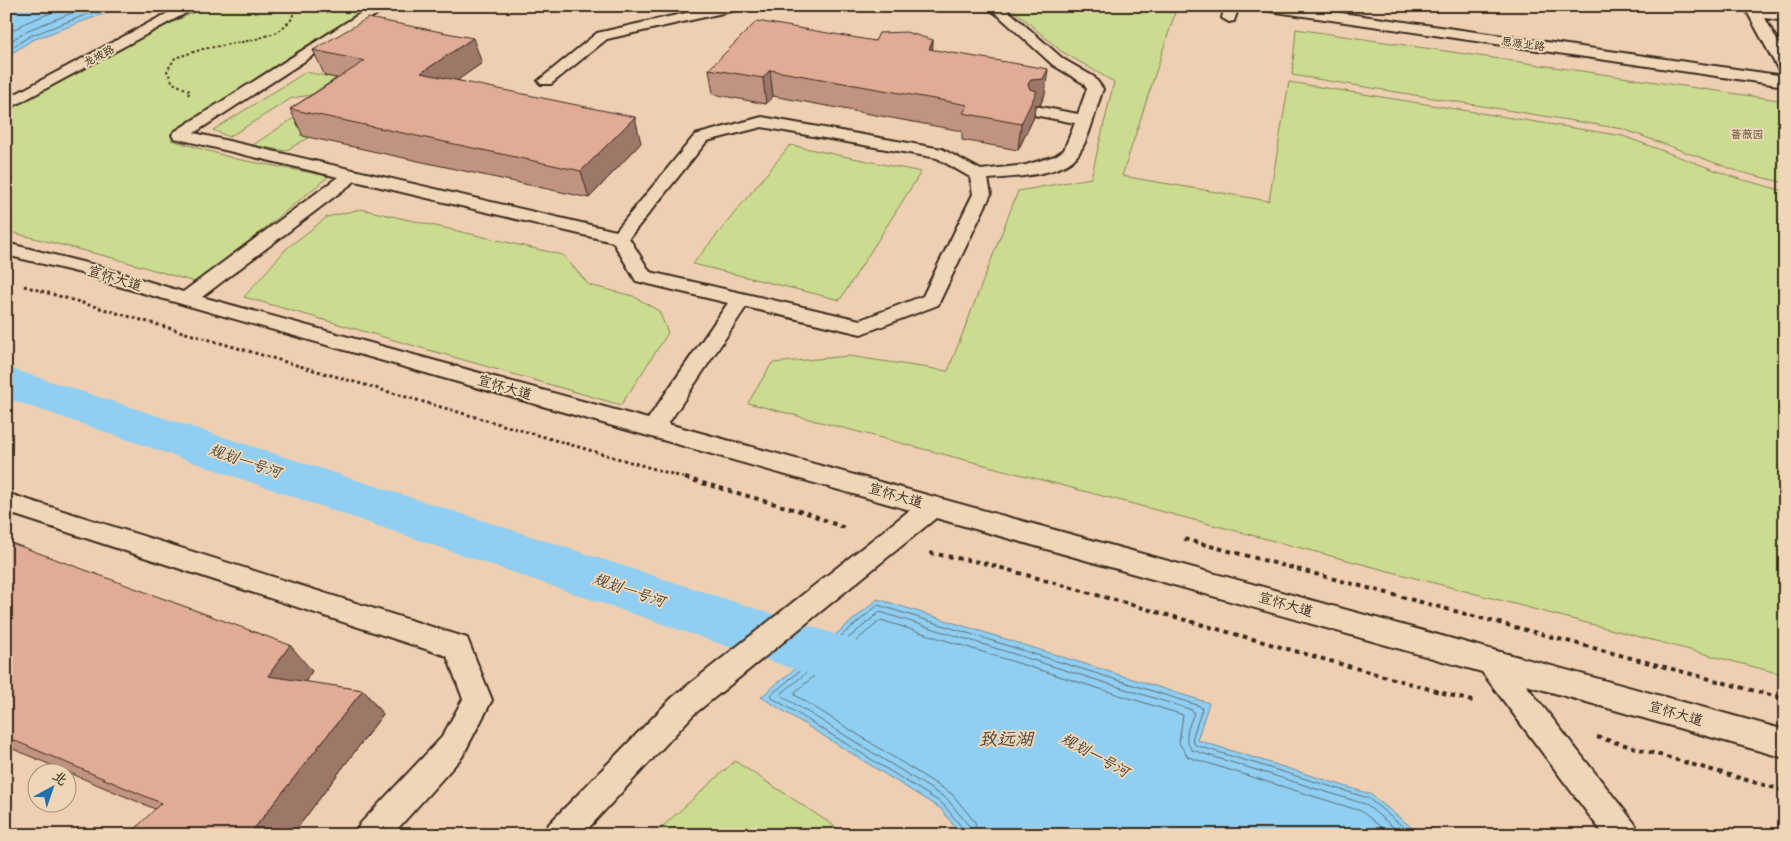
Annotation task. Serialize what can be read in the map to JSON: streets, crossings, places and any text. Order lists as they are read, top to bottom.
{
  "streets": {
    "lane": ["思源北路", "龙坡路", "宣怀大道"]
  },
  "water": ["规划一号河", "致远湖"],
  "parks": ["蔷薇园"],
  "north": "top right"
}
